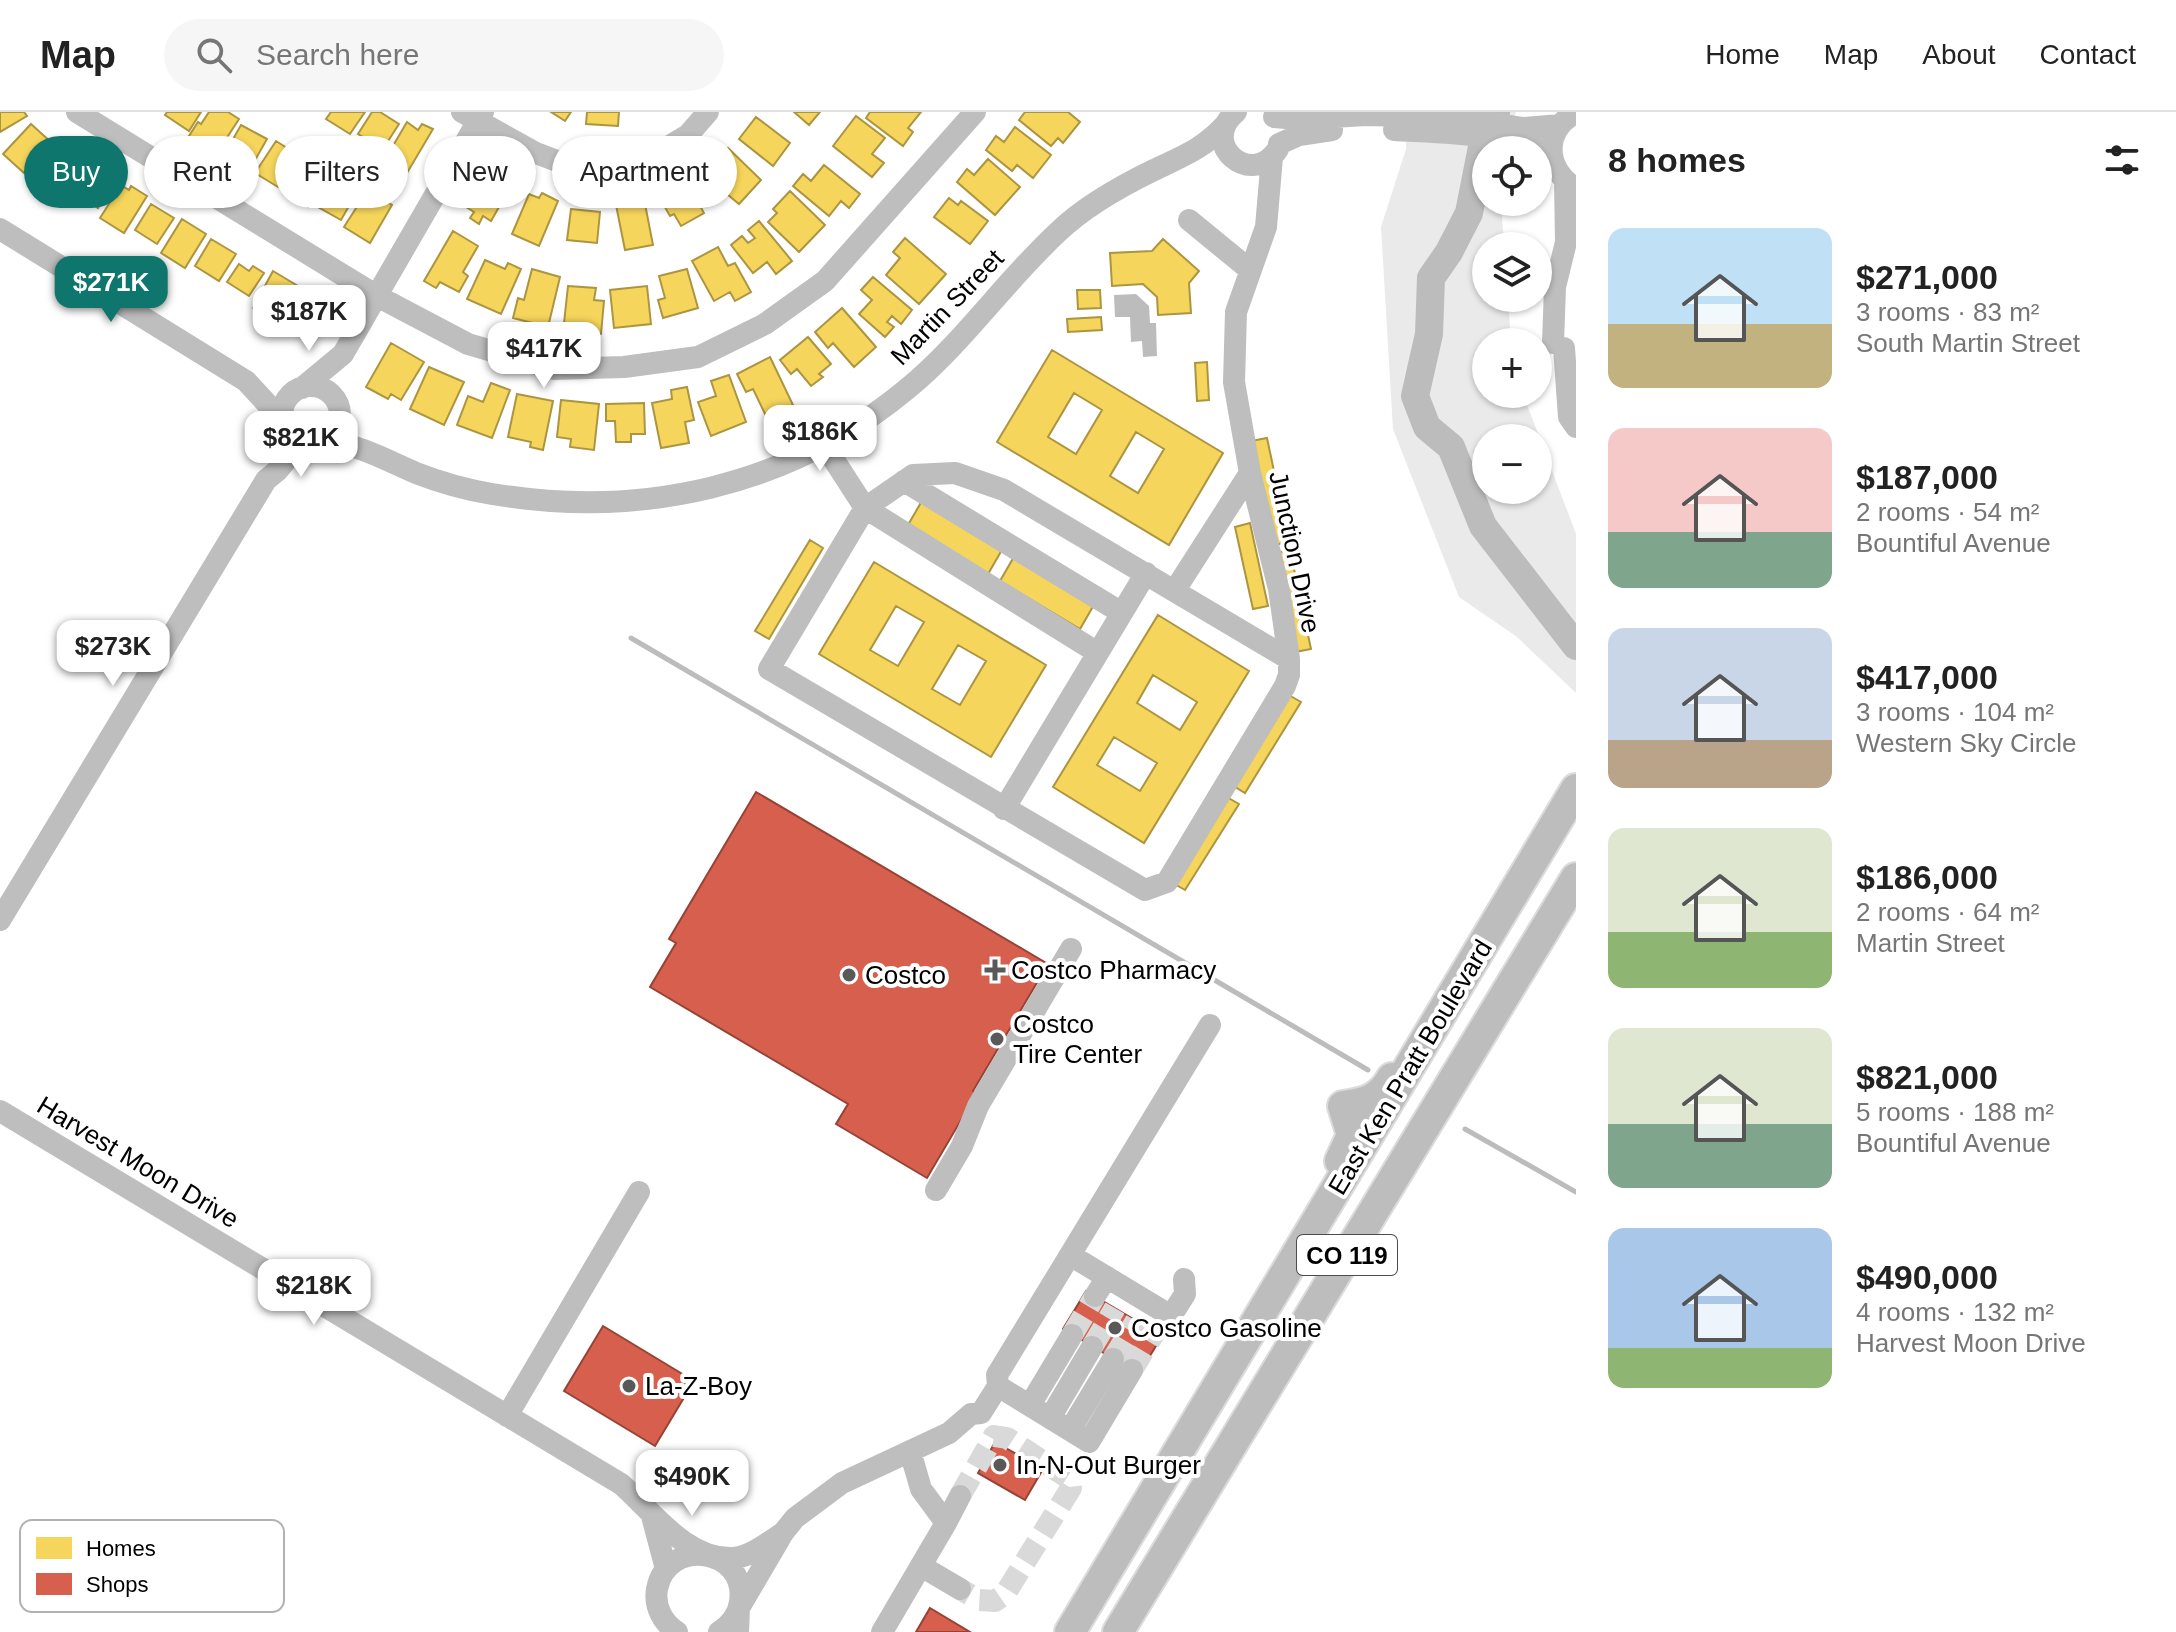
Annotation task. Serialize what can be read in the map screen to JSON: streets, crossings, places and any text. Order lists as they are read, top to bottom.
{
  "streets": {
    "highway": ["East Ken Pratt Boulevard", "CO 119"],
    "street": ["Martin Street", "Junction Drive", "Harvest Moon Drive"]
  },
  "places": {
    "health": ["Costco Pharmacy"],
    "other": [
      "Costco",
      "Costco Tire Center",
      "Costco Gasoline",
      "La-Z-Boy",
      "In-N-Out Burger"
    ]
  },
  "legend": ["Homes", "Shops"],
  "page": {
    "header": "Map",
    "search": "Search here",
    "nav": [
      "Home",
      "Map",
      "About",
      "Contact"
    ],
    "heading": "8 homes",
    "map_buttons": ["+", "−"],
    "chip": [
      "Buy",
      "Rent",
      "Filters",
      "New",
      "Apartment"
    ],
    "list": [
      {
        "name": "$271,000",
        "note": "3 rooms · 83 m² · South Martin Street"
      },
      {
        "name": "$187,000",
        "note": "2 rooms · 54 m² · Bountiful Avenue"
      },
      {
        "name": "$417,000",
        "note": "3 rooms · 104 m² · Western Sky Circle"
      },
      {
        "name": "$186,000",
        "note": "2 rooms · 64 m² · Martin Street"
      },
      {
        "name": "$821,000",
        "note": "5 rooms · 188 m² · Bountiful Avenue"
      },
      {
        "name": "$490,000",
        "note": "4 rooms · 132 m² · Harvest Moon Drive"
      }
    ],
    "price": [
      "$271K",
      "$187K",
      "$417K",
      "$186K",
      "$821K",
      "$273K",
      "$218K",
      "$490K"
    ]
  }
}
